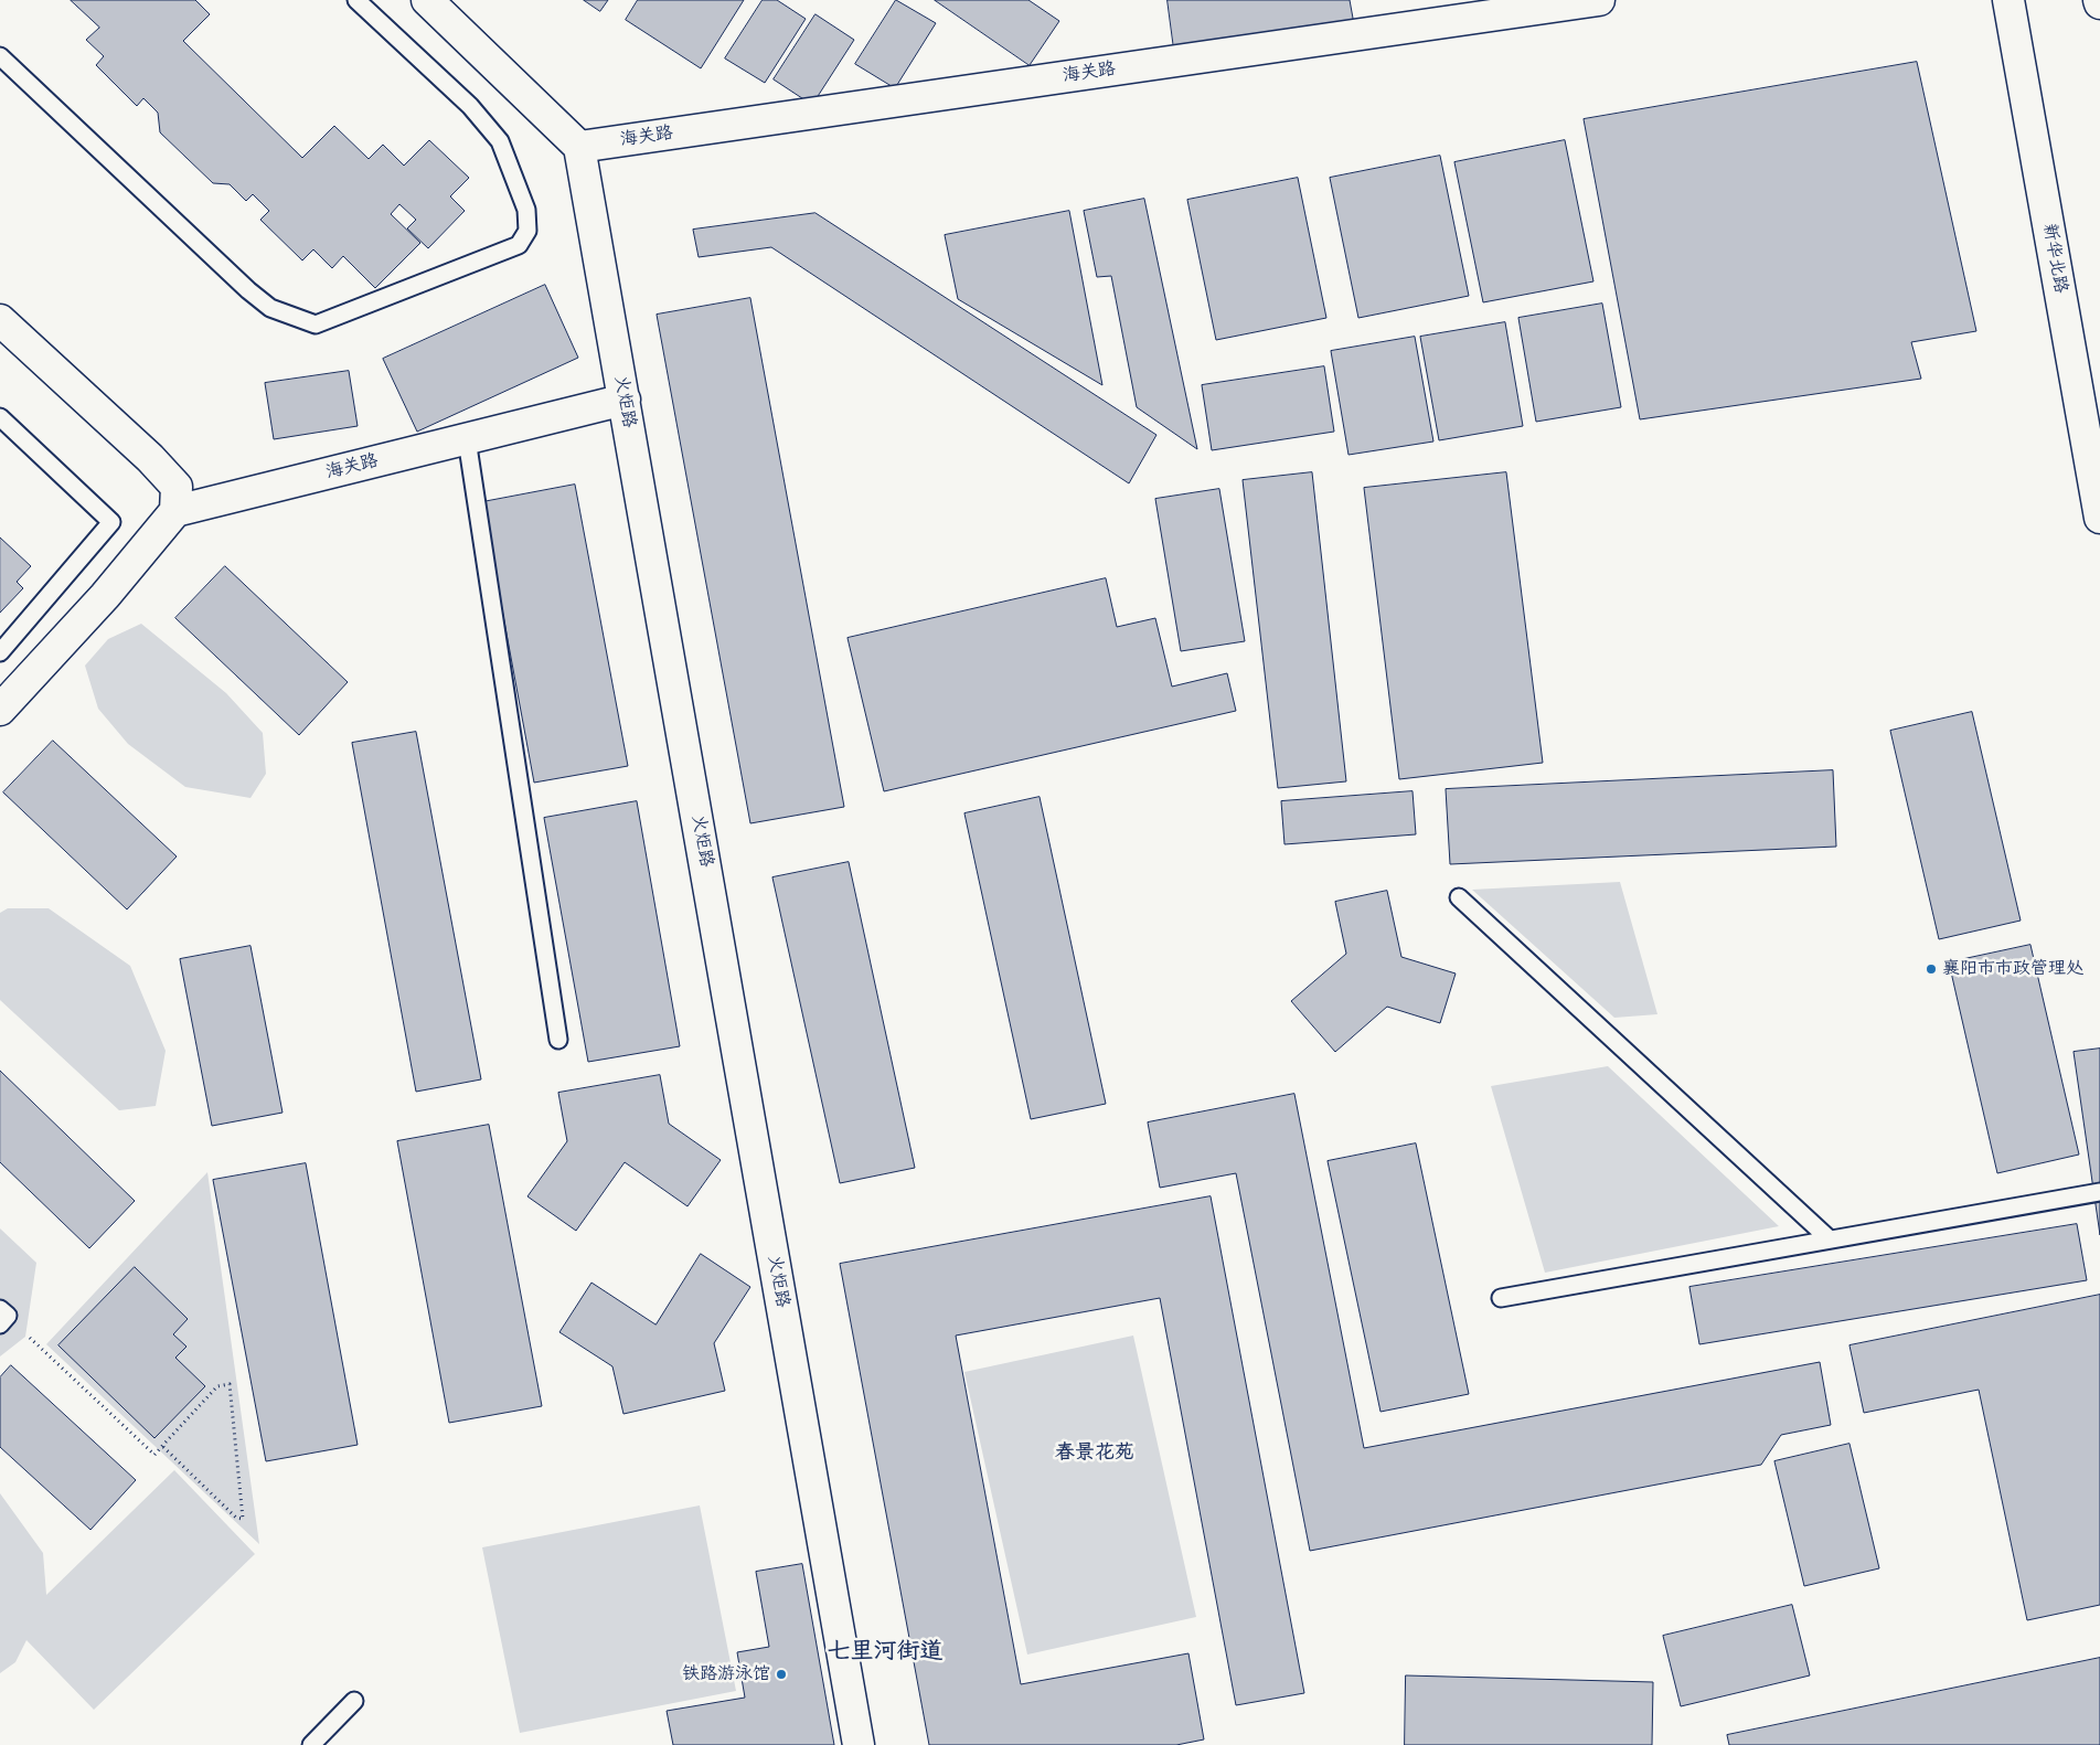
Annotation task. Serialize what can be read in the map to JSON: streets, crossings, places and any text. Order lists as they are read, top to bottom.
{
  "streets": {
    "street": ["海关路", "新华北路", "火炬路"]
  },
  "crossings": [
    ["海关路", "火炬路"]
  ],
  "districts": ["春景花苑", "七里河街道"],
  "places": ["襄阳市市政管理处", "铁路游泳馆"]
}
